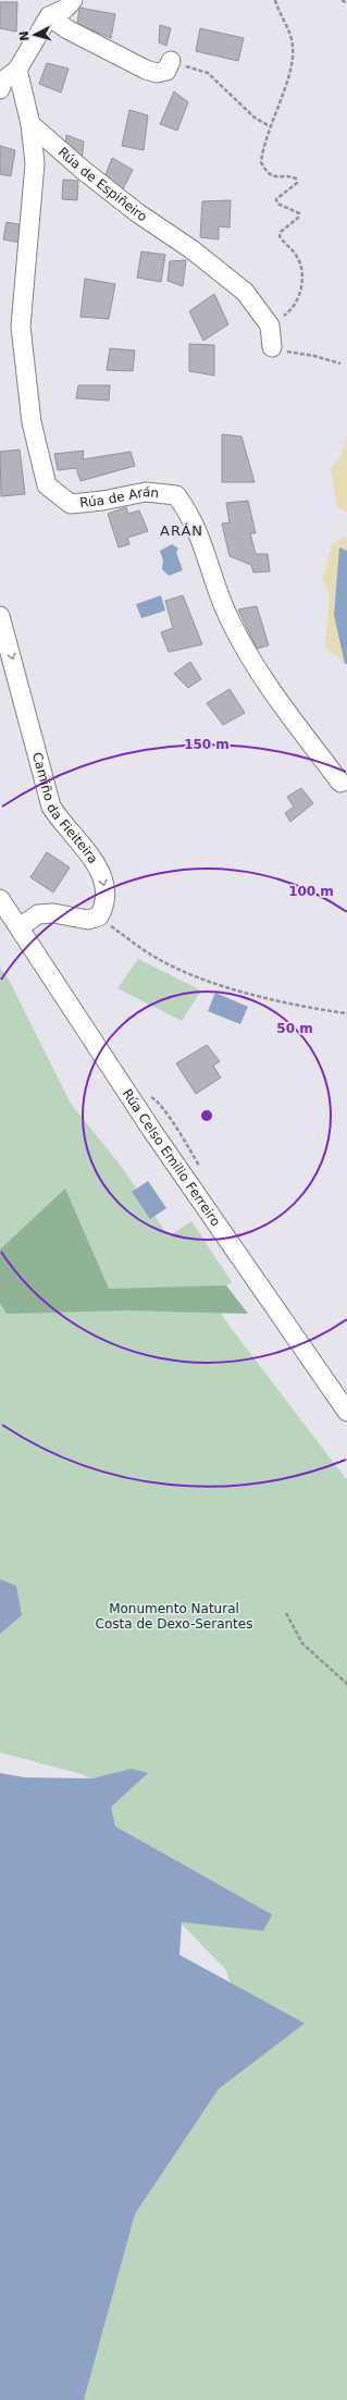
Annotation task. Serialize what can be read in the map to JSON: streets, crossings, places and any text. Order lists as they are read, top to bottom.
{
  "streets": {
    "street": [
      "Rúa de Espiñeiro",
      "Rúa de Arán",
      "Camiño da Fieiteira",
      "Rúa Celso Emilio Ferreiro"
    ]
  },
  "crossings": [
    ["Rúa de Espiñeiro", "Rúa de Arán"]
  ],
  "one_way": ["Camiño da Fieiteira"],
  "districts": ["ARÁN"],
  "parks": ["Monumento Natural Costa de Dexo-Serantes"],
  "north": "left",
  "rings": ["150 m", "100 m", "50 m"]
}
